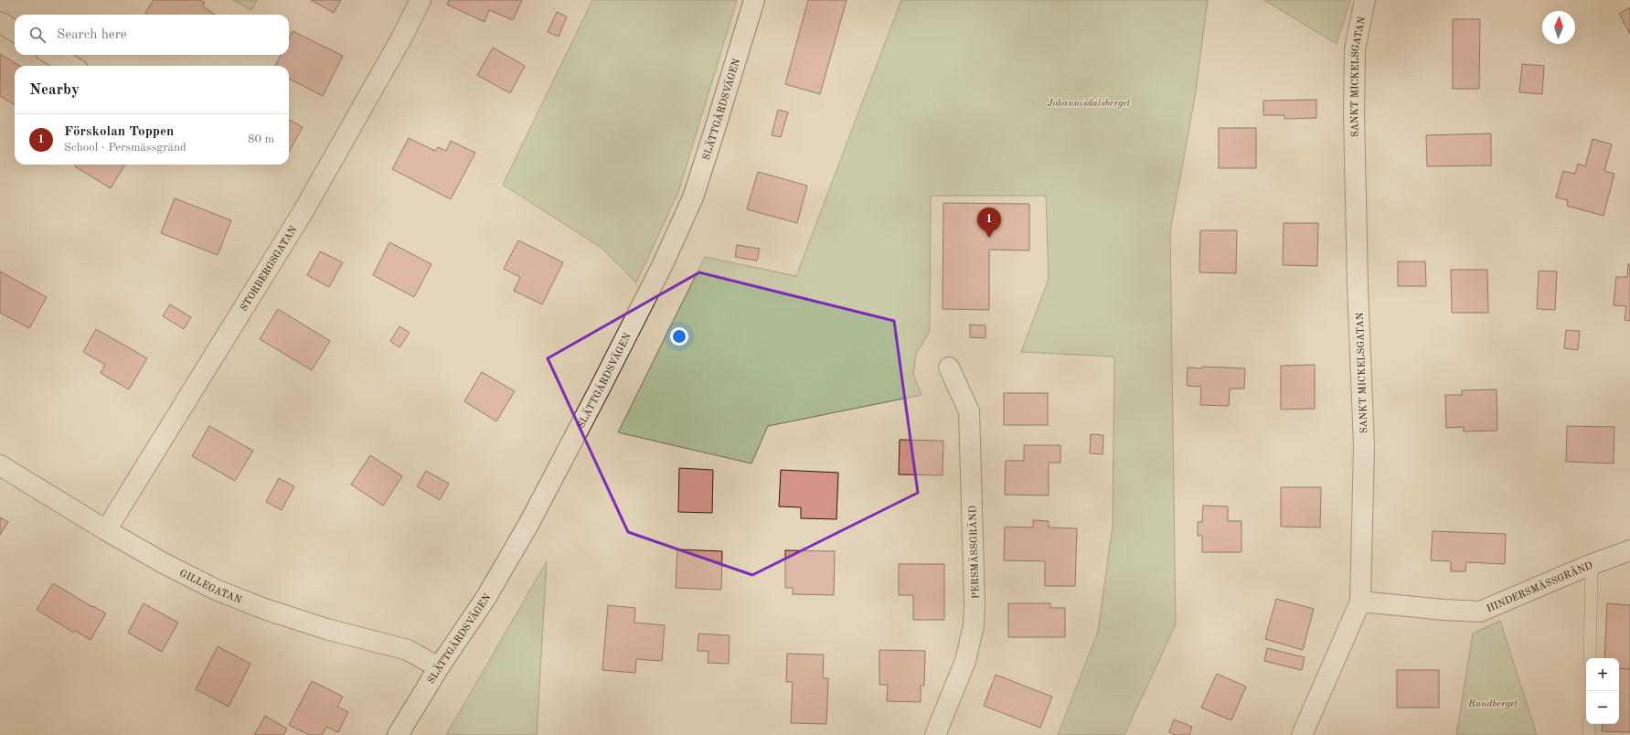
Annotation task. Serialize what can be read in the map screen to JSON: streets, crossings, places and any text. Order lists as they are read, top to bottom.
{
  "streets": {
    "street": [
      "SANKT MICKELSGATAN",
      "SLÄTTGÅRDSVÄGEN",
      "STORBERGSGATAN",
      "PERSMÄSSGRÄND",
      "GILLEGATAN",
      "HINDERSMÄSSGRÄND"
    ]
  },
  "crossings": [
    ["SANKT MICKELSGATAN", "HINDERSMÄSSGRÄND"],
    ["SLÄTTGÅRDSVÄGEN", "GILLEGATAN"],
    ["STORBERGSGATAN", "GILLEGATAN"]
  ],
  "parks": ["Johannisdalsberget", "Rundberget"],
  "north": "top",
  "page": {
    "search": "Search here",
    "heading": "Nearby",
    "list": [
      {
        "mark": "1",
        "name": "Förskolan Toppen",
        "note": "School · Persmässgränd",
        "value": "80 m"
      }
    ],
    "pins": "1",
    "map_buttons": ["+", "−"]
  }
}
